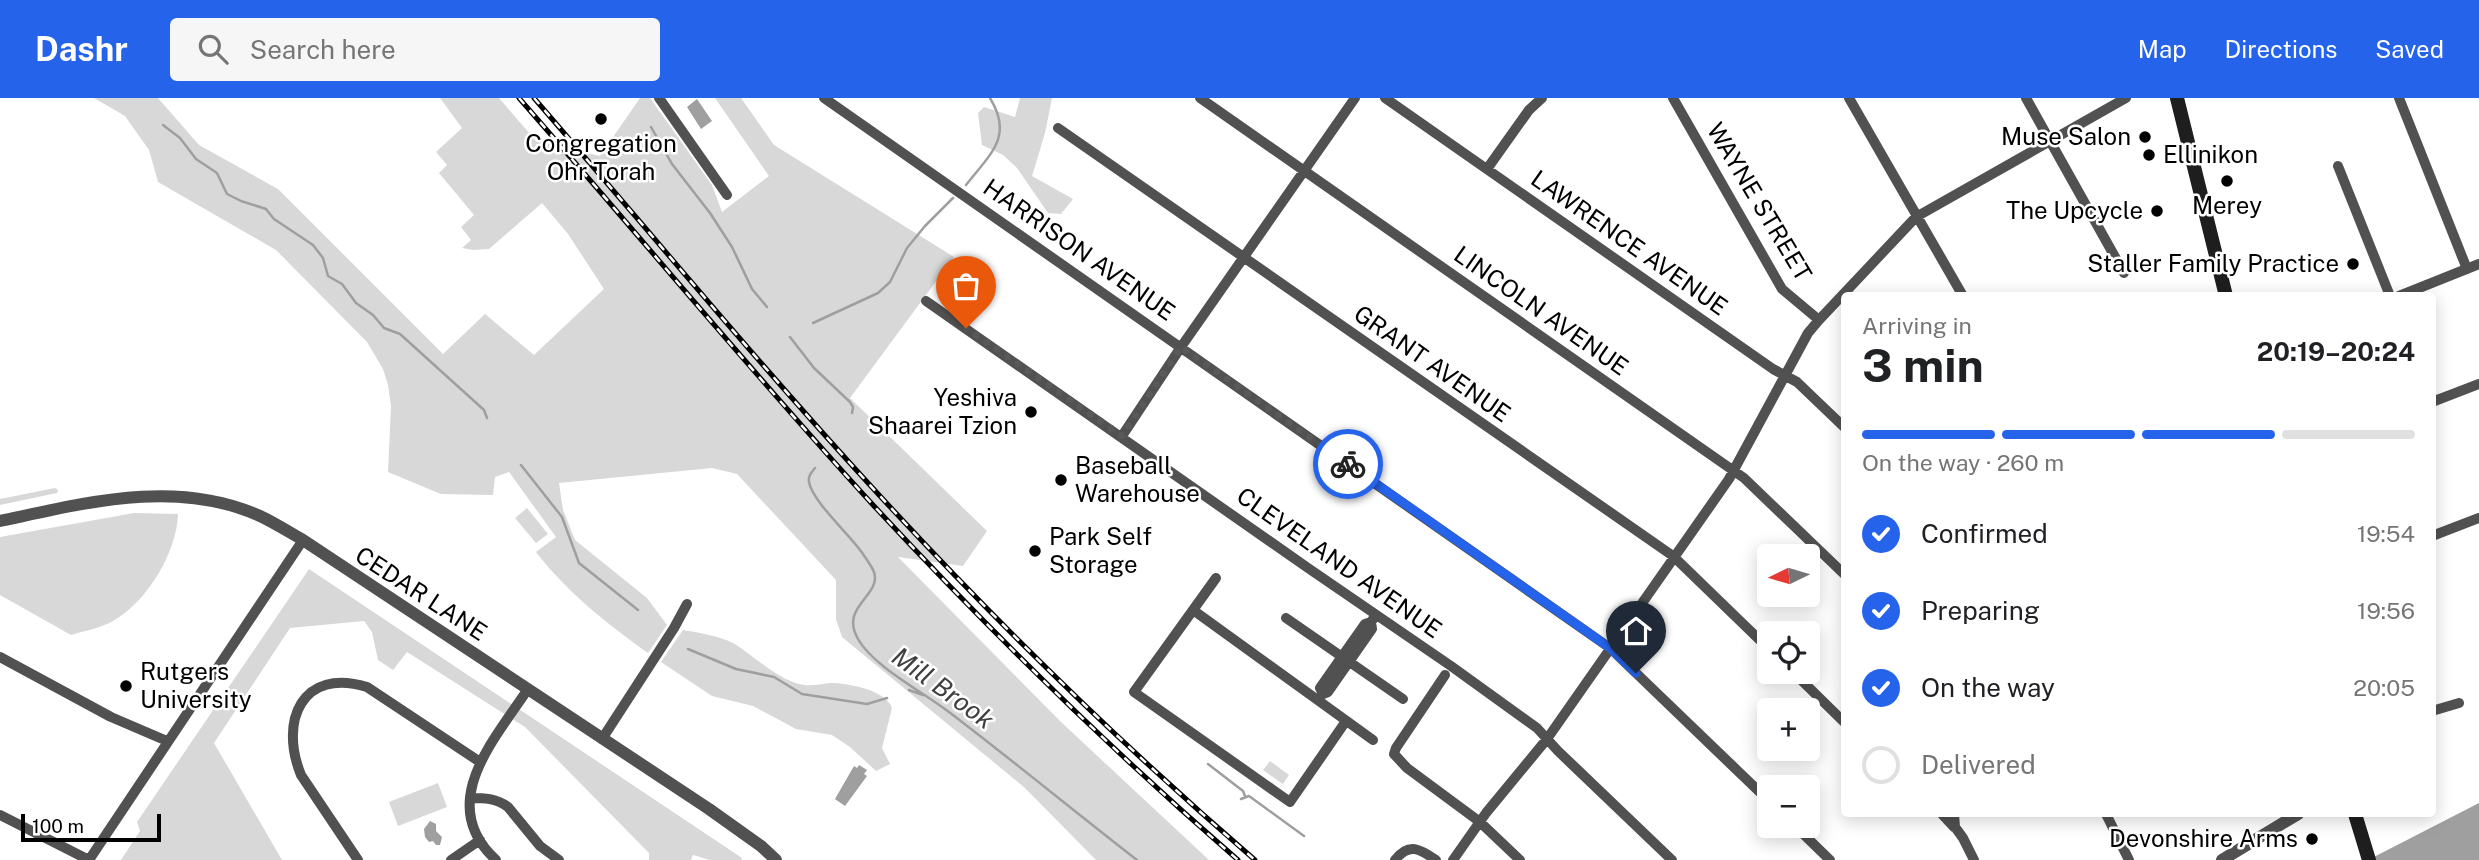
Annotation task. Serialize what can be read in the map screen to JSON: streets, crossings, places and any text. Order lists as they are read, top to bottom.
{
  "streets": {
    "street": [
      "WAYNE STREET",
      "LAWRENCE AVENUE",
      "HARRISON AVENUE",
      "LINCOLN AVENUE",
      "GRANT AVENUE",
      "CLEVELAND AVENUE",
      "CEDAR LANE"
    ]
  },
  "water": ["Mill Brook"],
  "places": [
    "Congregation Ohr Torah",
    "Muse Salon",
    "Ellinikon",
    "Merey",
    "The Upcycle",
    "Staller Family Practice",
    "Yeshiva Shaarei Tzion",
    "Baseball Warehouse",
    "Park Self Storage",
    "Rutgers University",
    "Devonshire Arms"
  ],
  "scale_bar": "100 m",
  "north": "left",
  "page": {
    "header": "Dashr",
    "search": "Search here",
    "nav": ["Map", "Directions", "Saved"],
    "heading": ["3 min", "Arriving in", "20:19–20:24"],
    "bar": "On the way · 260 m",
    "list": [
      ["Confirmed", "19:54"],
      ["Preparing", "19:56"],
      ["On the way", "20:05"],
      "Delivered"
    ],
    "map_buttons": ["+", "−"],
    "scale": "100 m"
  }
}
